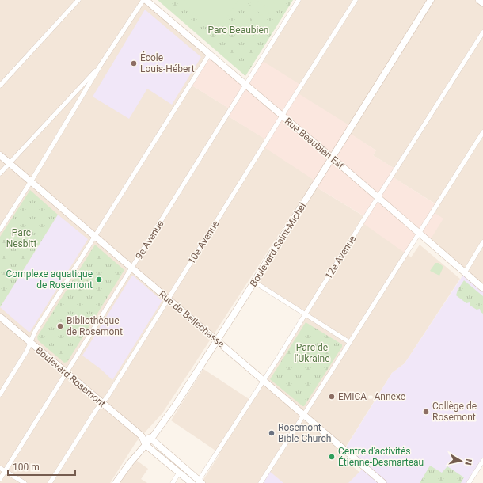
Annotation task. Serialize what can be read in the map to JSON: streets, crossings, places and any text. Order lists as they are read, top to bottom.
{
  "streets": {
    "street": [
      "Rue Beaubien Est",
      "9e Avenue",
      "10e Avenue",
      "Boulevard Saint-Michel",
      "12e Avenue",
      "Rue de Bellechasse",
      "Boulevard Rosemont"
    ]
  },
  "crossings": [
    ["Rue Beaubien Est", "9e Avenue"],
    ["Rue Beaubien Est", "10e Avenue"],
    ["Rue Beaubien Est", "Boulevard Saint-Michel"],
    ["Rue Beaubien Est", "12e Avenue"],
    ["9e Avenue", "Rue de Bellechasse"],
    ["9e Avenue", "Boulevard Rosemont"],
    ["10e Avenue", "Rue de Bellechasse"],
    ["10e Avenue", "Boulevard Rosemont"],
    ["Boulevard Saint-Michel", "Rue de Bellechasse"],
    ["Boulevard Saint-Michel", "Boulevard Rosemont"],
    ["12e Avenue", "Rue de Bellechasse"],
    ["12e Avenue", "Boulevard Rosemont"]
  ],
  "parks": ["Parc Beaubien", "Parc Nesbitt", "Parc de l'Ukraine"],
  "places": [
    "École Louis-Hébert",
    "Complexe aquatique de Rosemont",
    "Bibliothèque de Rosemont",
    "EMICA - Annexe",
    "Collège de Rosemont",
    "Rosemont Bible Church",
    "Centre d'activités Étienne-Desmarteau"
  ],
  "scale_bar": "100 m",
  "north": "right"
}
